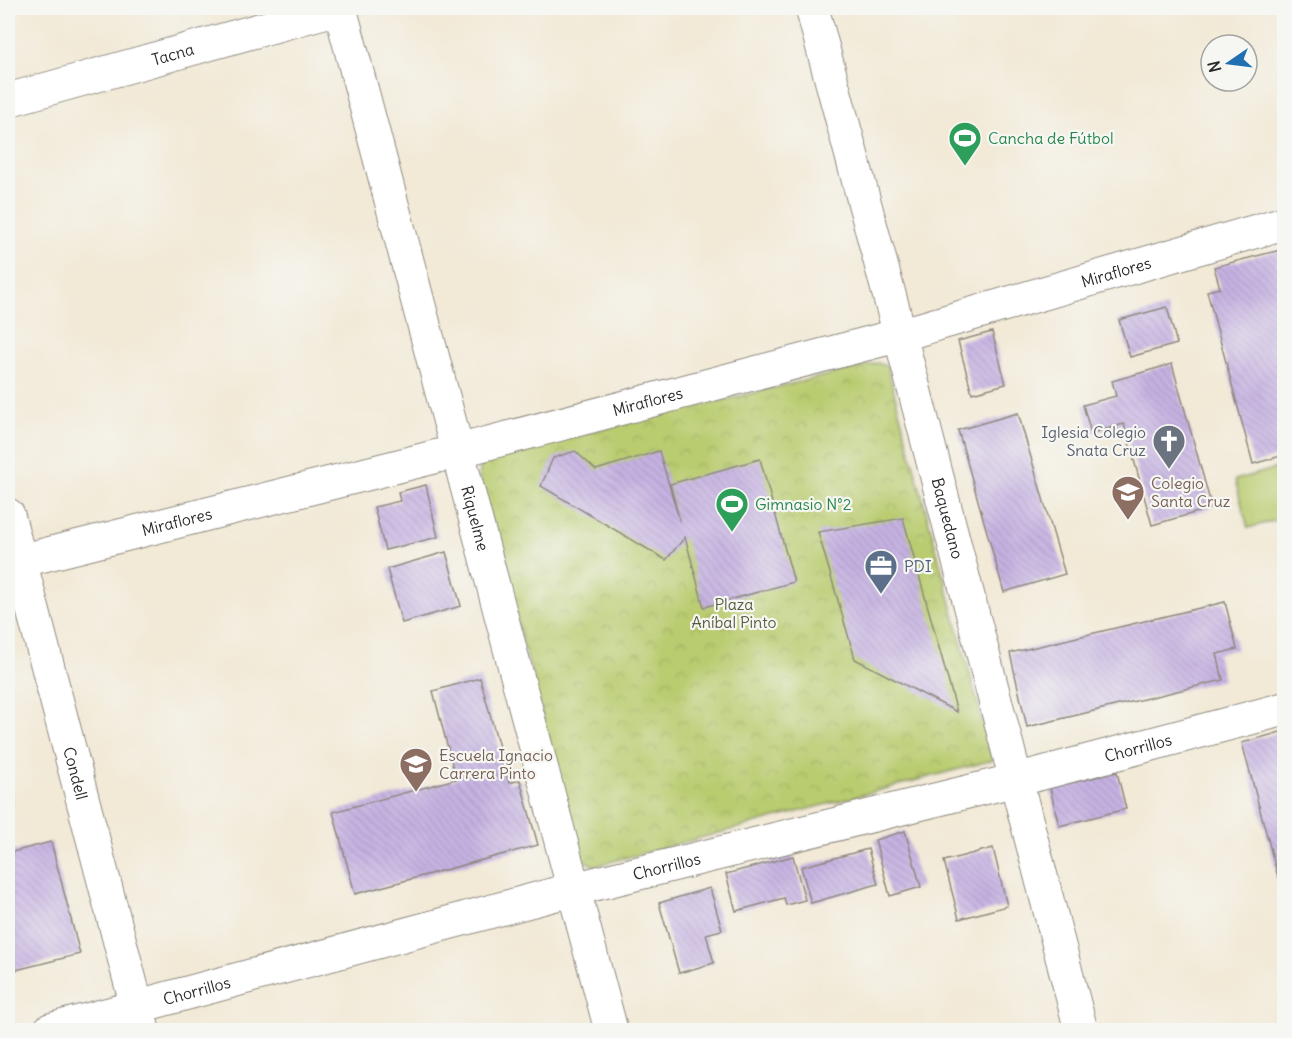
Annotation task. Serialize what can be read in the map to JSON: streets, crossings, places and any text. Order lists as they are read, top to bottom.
{
  "streets": {
    "street": [
      "Tacna",
      "Miraflores",
      "Riquelme",
      "Baquedano",
      "Chorrillos",
      "Condell"
    ]
  },
  "crossings": [
    ["Tacna", "Riquelme"],
    ["Miraflores", "Riquelme"],
    ["Miraflores", "Baquedano"],
    ["Miraflores", "Condell"],
    ["Riquelme", "Chorrillos"],
    ["Baquedano", "Chorrillos"],
    ["Chorrillos", "Condell"]
  ],
  "parks": ["Plaza Aníbal Pinto"],
  "places": {
    "sports": ["Cancha de Fútbol", "Gimnasio N°2"],
    "church": ["Iglesia Colegio Snata Cruz"],
    "school or university": ["Colegio Santa Cruz", "Escuela Ignacio Carrera Pinto"],
    "office": ["PDI"]
  },
  "north": "left"
}
